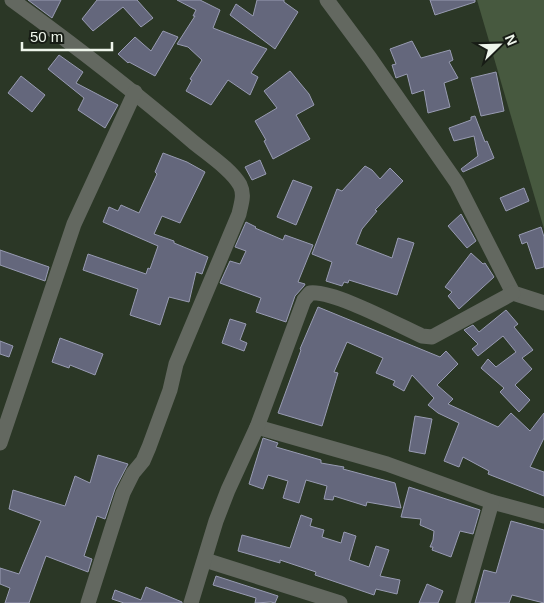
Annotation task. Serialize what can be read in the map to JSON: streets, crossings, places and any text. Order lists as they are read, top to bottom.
{
  "scale_bar": "50 m",
  "north": "top right"
}
